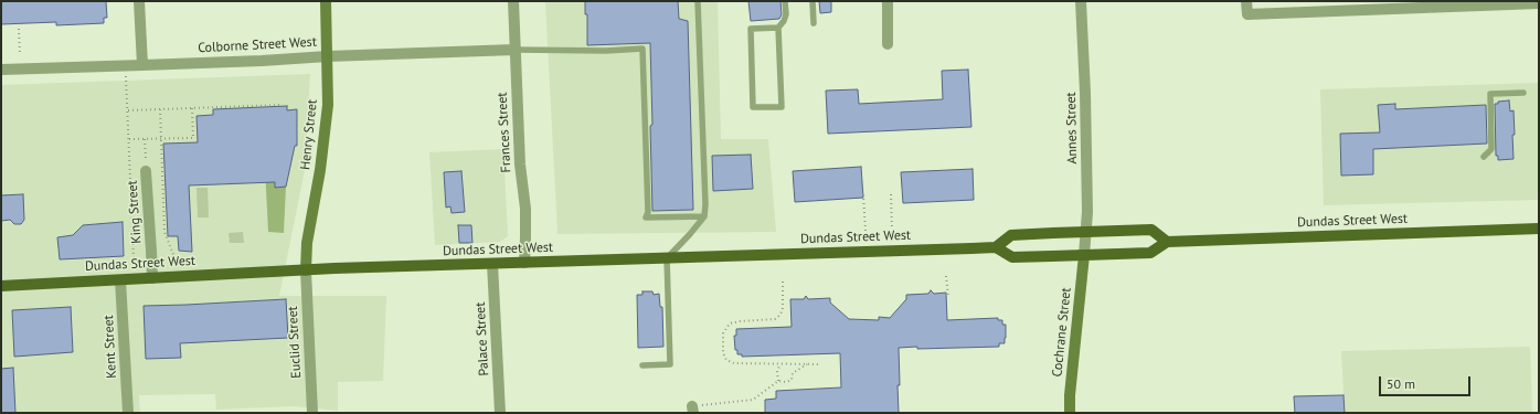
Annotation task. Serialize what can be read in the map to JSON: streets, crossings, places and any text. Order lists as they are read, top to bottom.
{
  "streets": {
    "main road": ["Henry Street", "Dundas Street West", "Cochrane Street"],
    "street": [
      "Colborne Street West",
      "Annes Street",
      "Frances Street",
      "King Street",
      "Palace Street",
      "Euclid Street",
      "Kent Street"
    ]
  },
  "crossings": [
    ["Colborne Street West", "Frances Street"],
    ["Colborne Street West", "Henry Street"],
    ["Annes Street", "Dundas Street West"],
    ["Annes Street", "Cochrane Street"],
    ["Frances Street", "Dundas Street West"],
    ["Henry Street", "Dundas Street West"],
    ["Henry Street", "Euclid Street"],
    ["King Street", "Dundas Street West"],
    ["Dundas Street West", "Cochrane Street"],
    ["Dundas Street West", "Palace Street"],
    ["Dundas Street West", "Euclid Street"],
    ["Dundas Street West", "Kent Street"]
  ],
  "scale_bar": "50 m"
}
